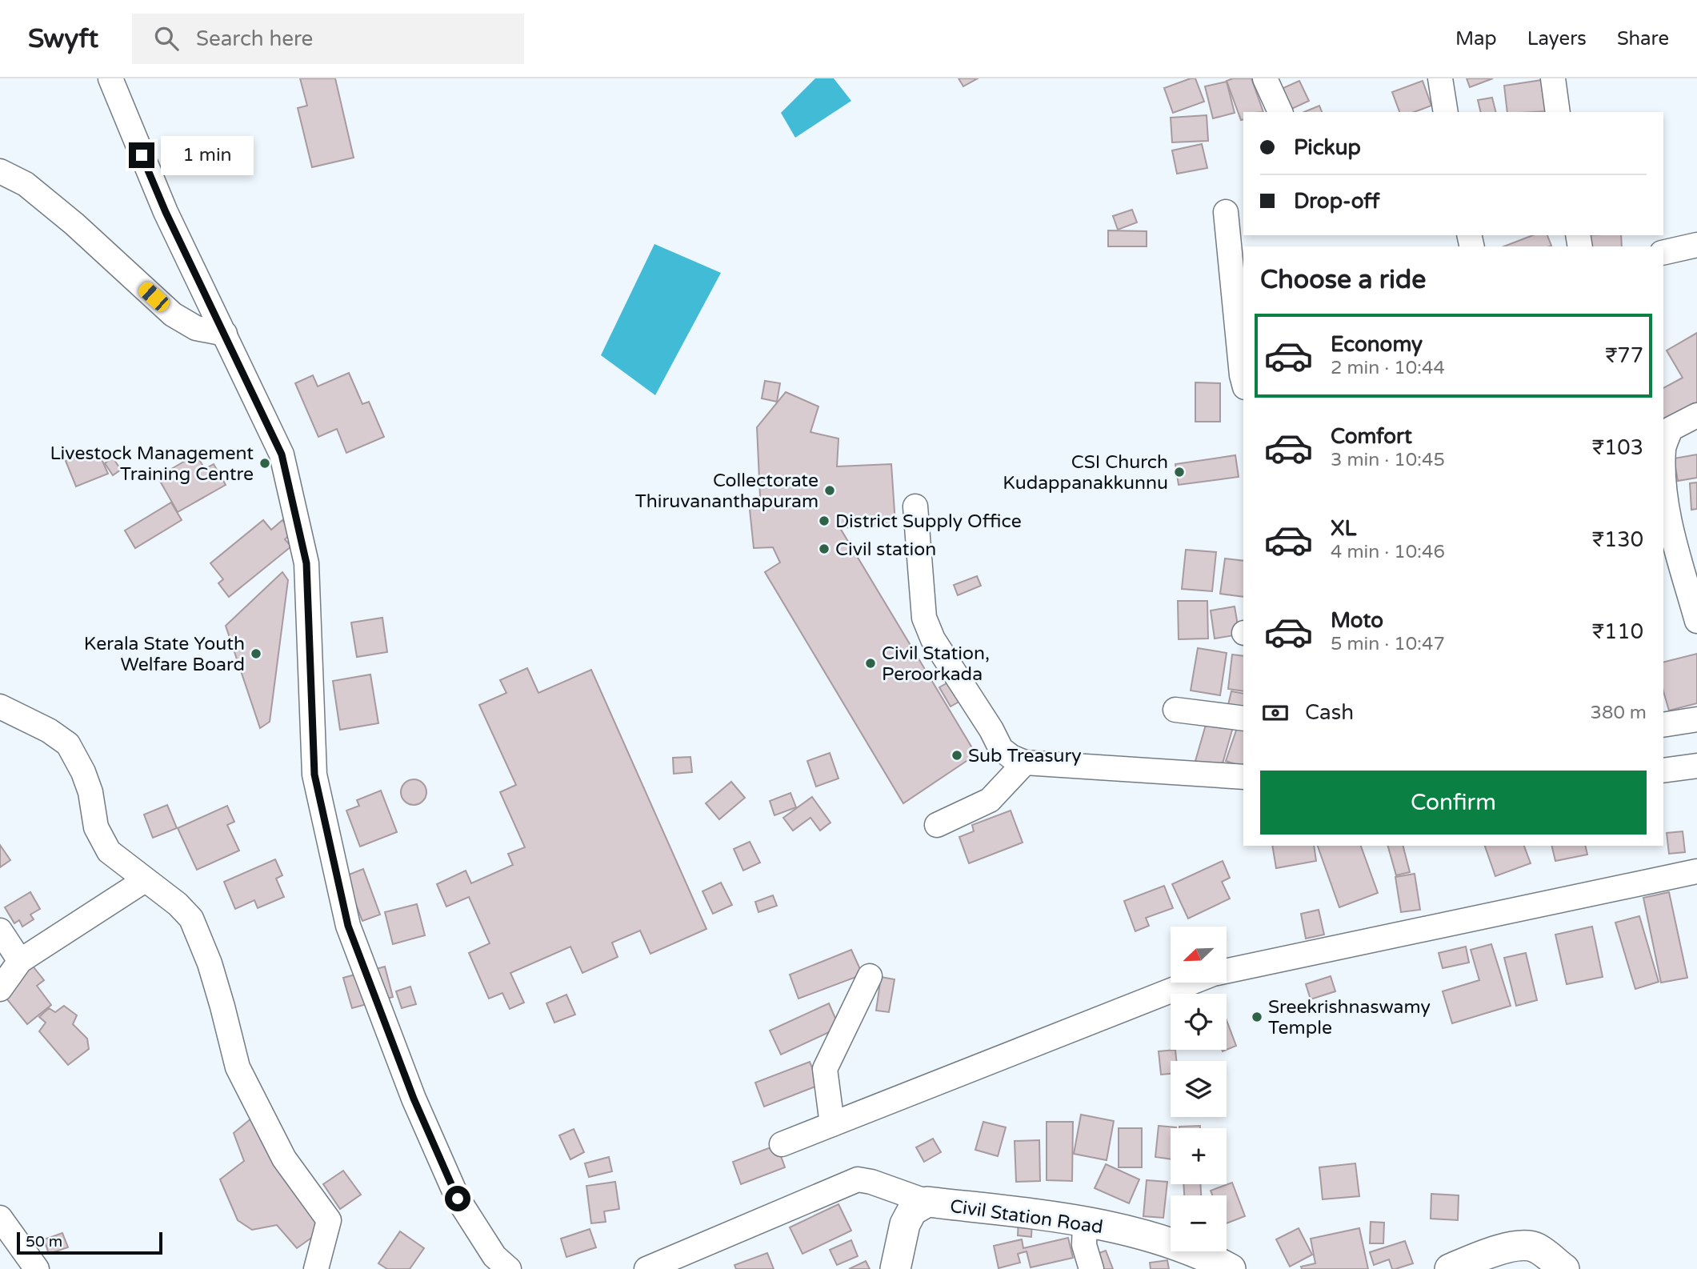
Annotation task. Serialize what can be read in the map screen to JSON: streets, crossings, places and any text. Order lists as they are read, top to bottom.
{
  "streets": {
    "main road": ["Civil Station Road"]
  },
  "places": [
    "Livestock Management Training Centre",
    "CSI Church Kudappanakkunnu",
    "Collectorate Thiruvananthapuram",
    "District Supply Office",
    "Civil station",
    "Kerala State Youth Welfare Board",
    "Civil Station, Peroorkada",
    "Sub Treasury",
    "Sreekrishnaswamy Temple"
  ],
  "scale_bar": "50 m",
  "north": "bottom left",
  "page": {
    "header": "Swyft",
    "search": "Search here",
    "nav": ["Map", "Layers", "Share"],
    "banner": ["Pickup", "Drop-off"],
    "bubble": "1 min",
    "heading": "Choose a ride",
    "list": [
      {
        "name": "Economy",
        "note": "2 min · 10:44",
        "value": "₹77"
      },
      {
        "name": "Comfort",
        "note": "3 min · 10:45",
        "value": "₹103"
      },
      {
        "name": "XL",
        "note": "4 min · 10:46",
        "value": "₹130"
      },
      {
        "name": "Moto",
        "note": "5 min · 10:47",
        "value": "₹110"
      }
    ],
    "pay": ["Cash", "380 m"],
    "buttons": "Confirm",
    "map_buttons": ["+", "−"],
    "scale": "50 m"
  }
}
